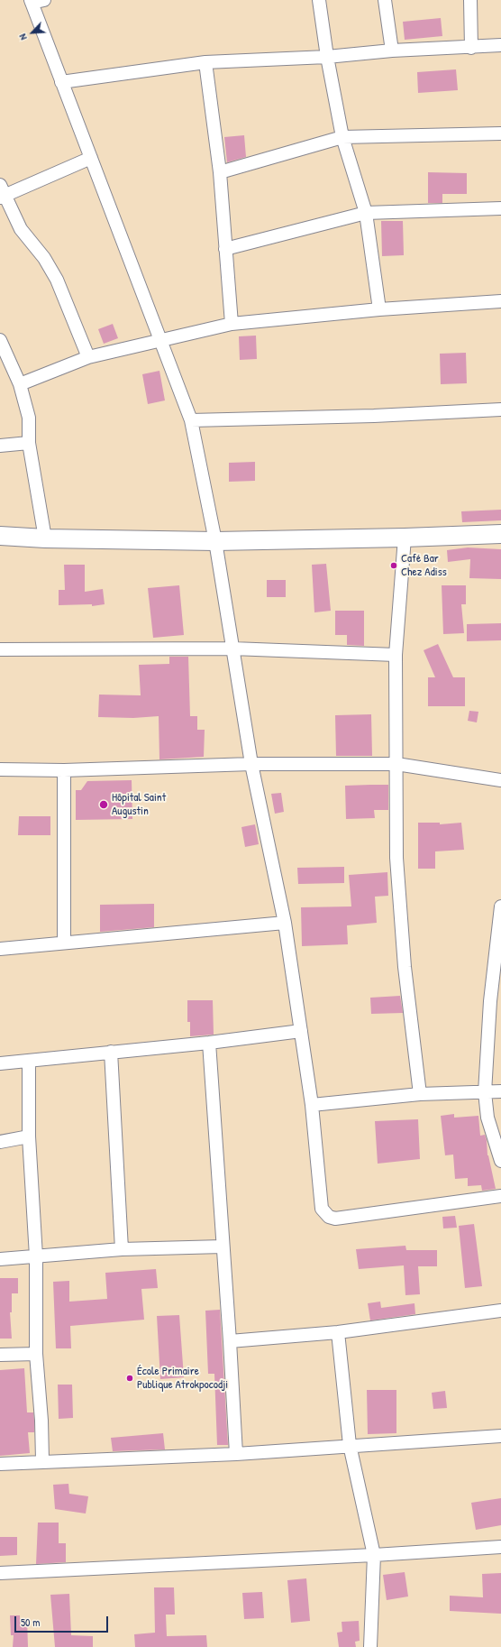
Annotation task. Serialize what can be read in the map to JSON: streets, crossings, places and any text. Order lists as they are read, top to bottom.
{
  "places": ["Café Bar Chez Adiss", "Hôpital Saint Augustin", "École Primaire Publique Atrokpocodji"],
  "scale_bar": "50 m",
  "north": "bottom left"
}
